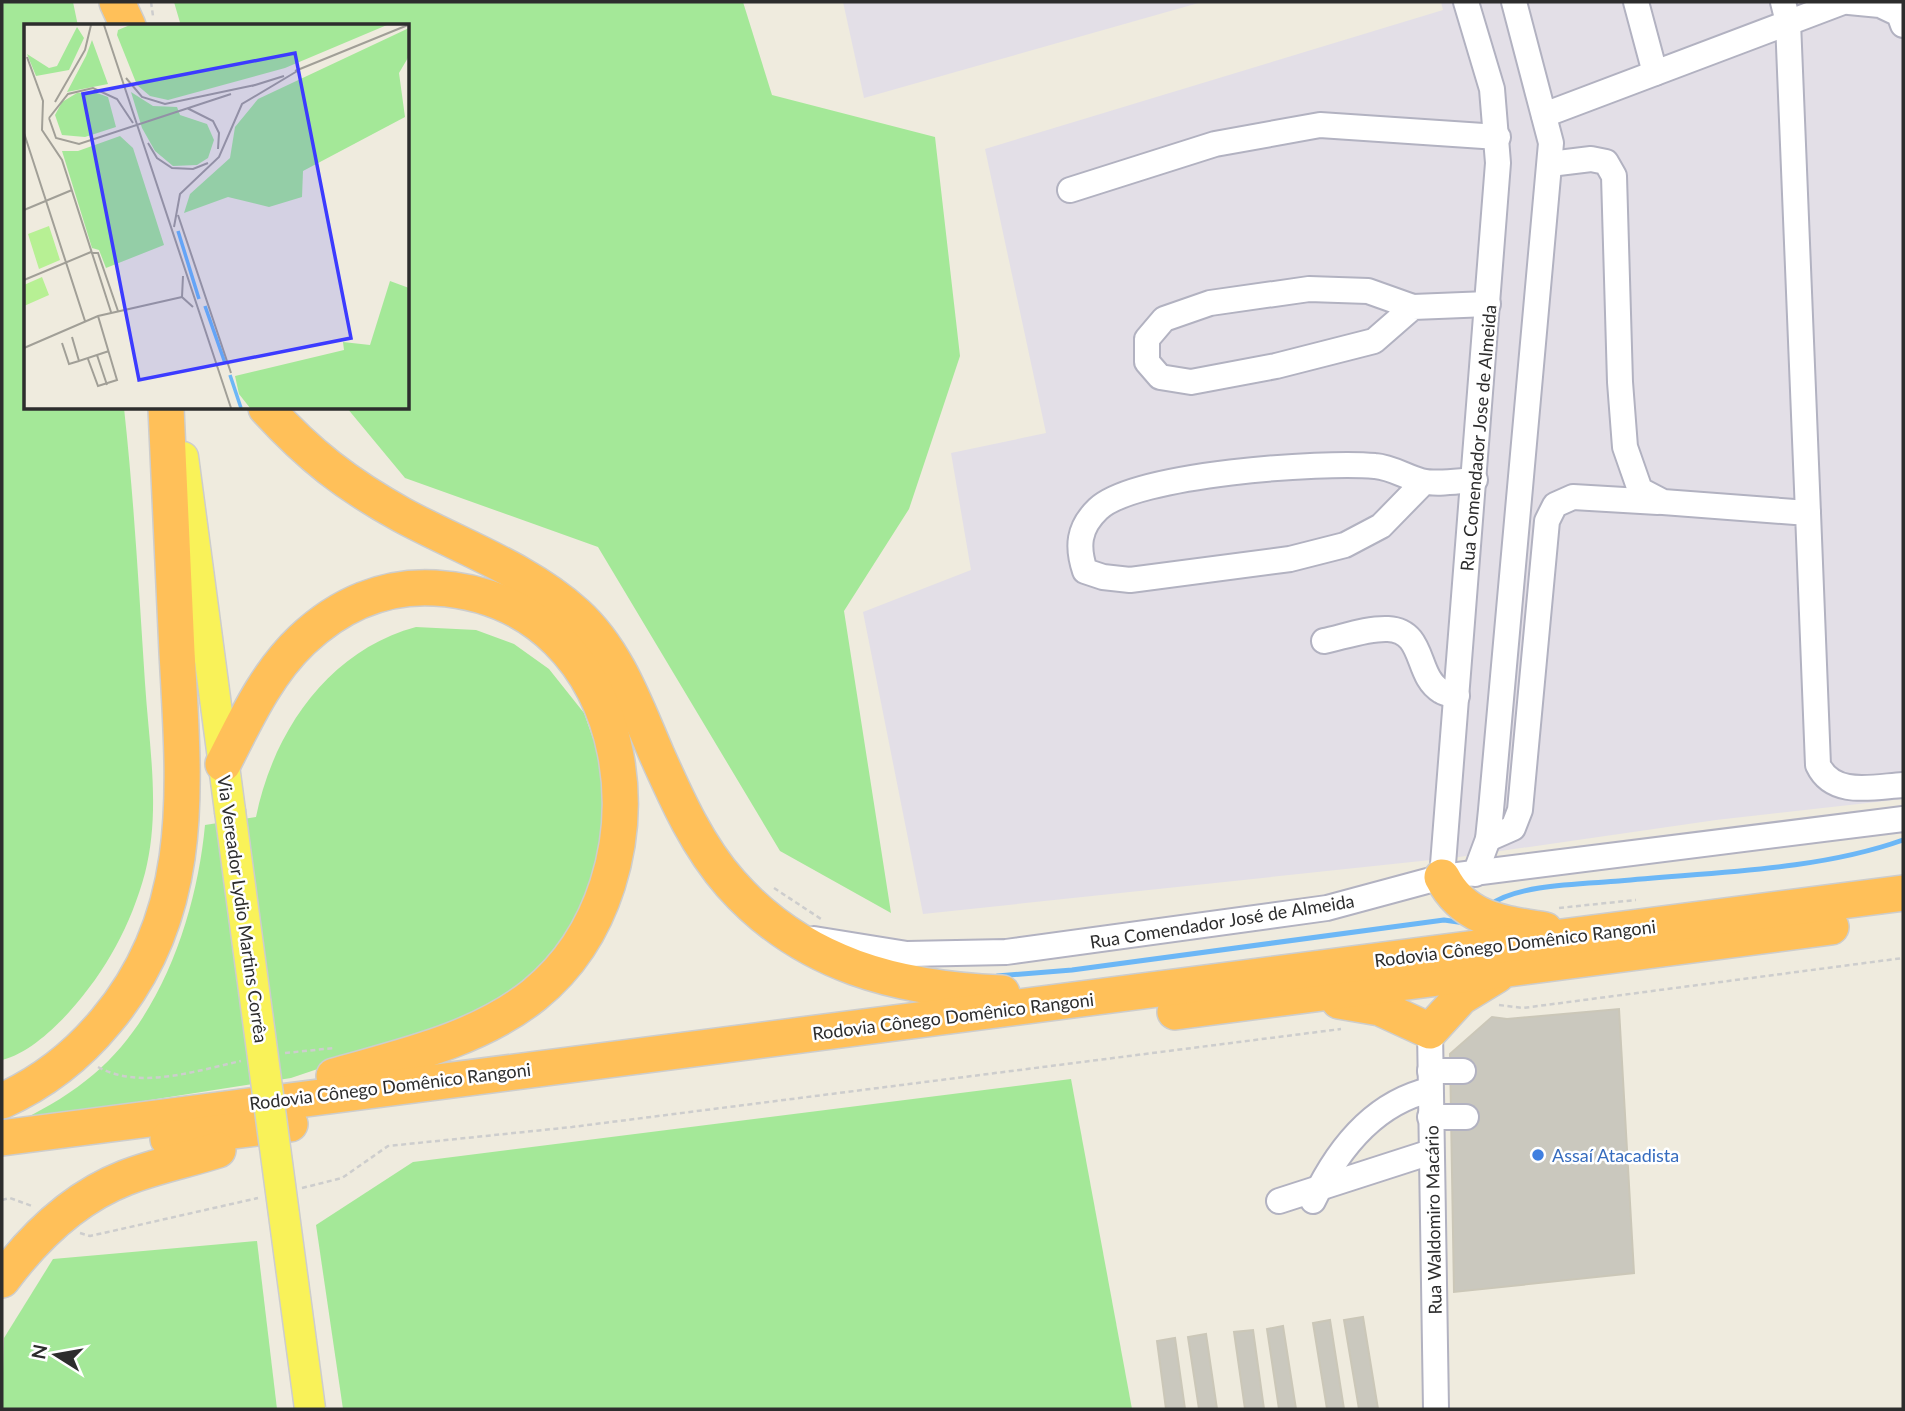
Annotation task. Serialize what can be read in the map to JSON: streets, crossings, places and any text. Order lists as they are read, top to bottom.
{
  "streets": {
    "highway": ["Rodovia Cônego Domênico Rangoni"],
    "main road": ["Via Vereador Lydio Martins Corrêa"],
    "street": ["Rua Comendador Jose de Almeida", "Rua Comendador José de Almeida", "Rua Waldomiro Macário"]
  },
  "crossings": [
    ["Rua Comendador Jose de Almeida", "Rua Comendador José de Almeida"]
  ],
  "places": ["Assaí Atacadista"],
  "north": "left"
}
